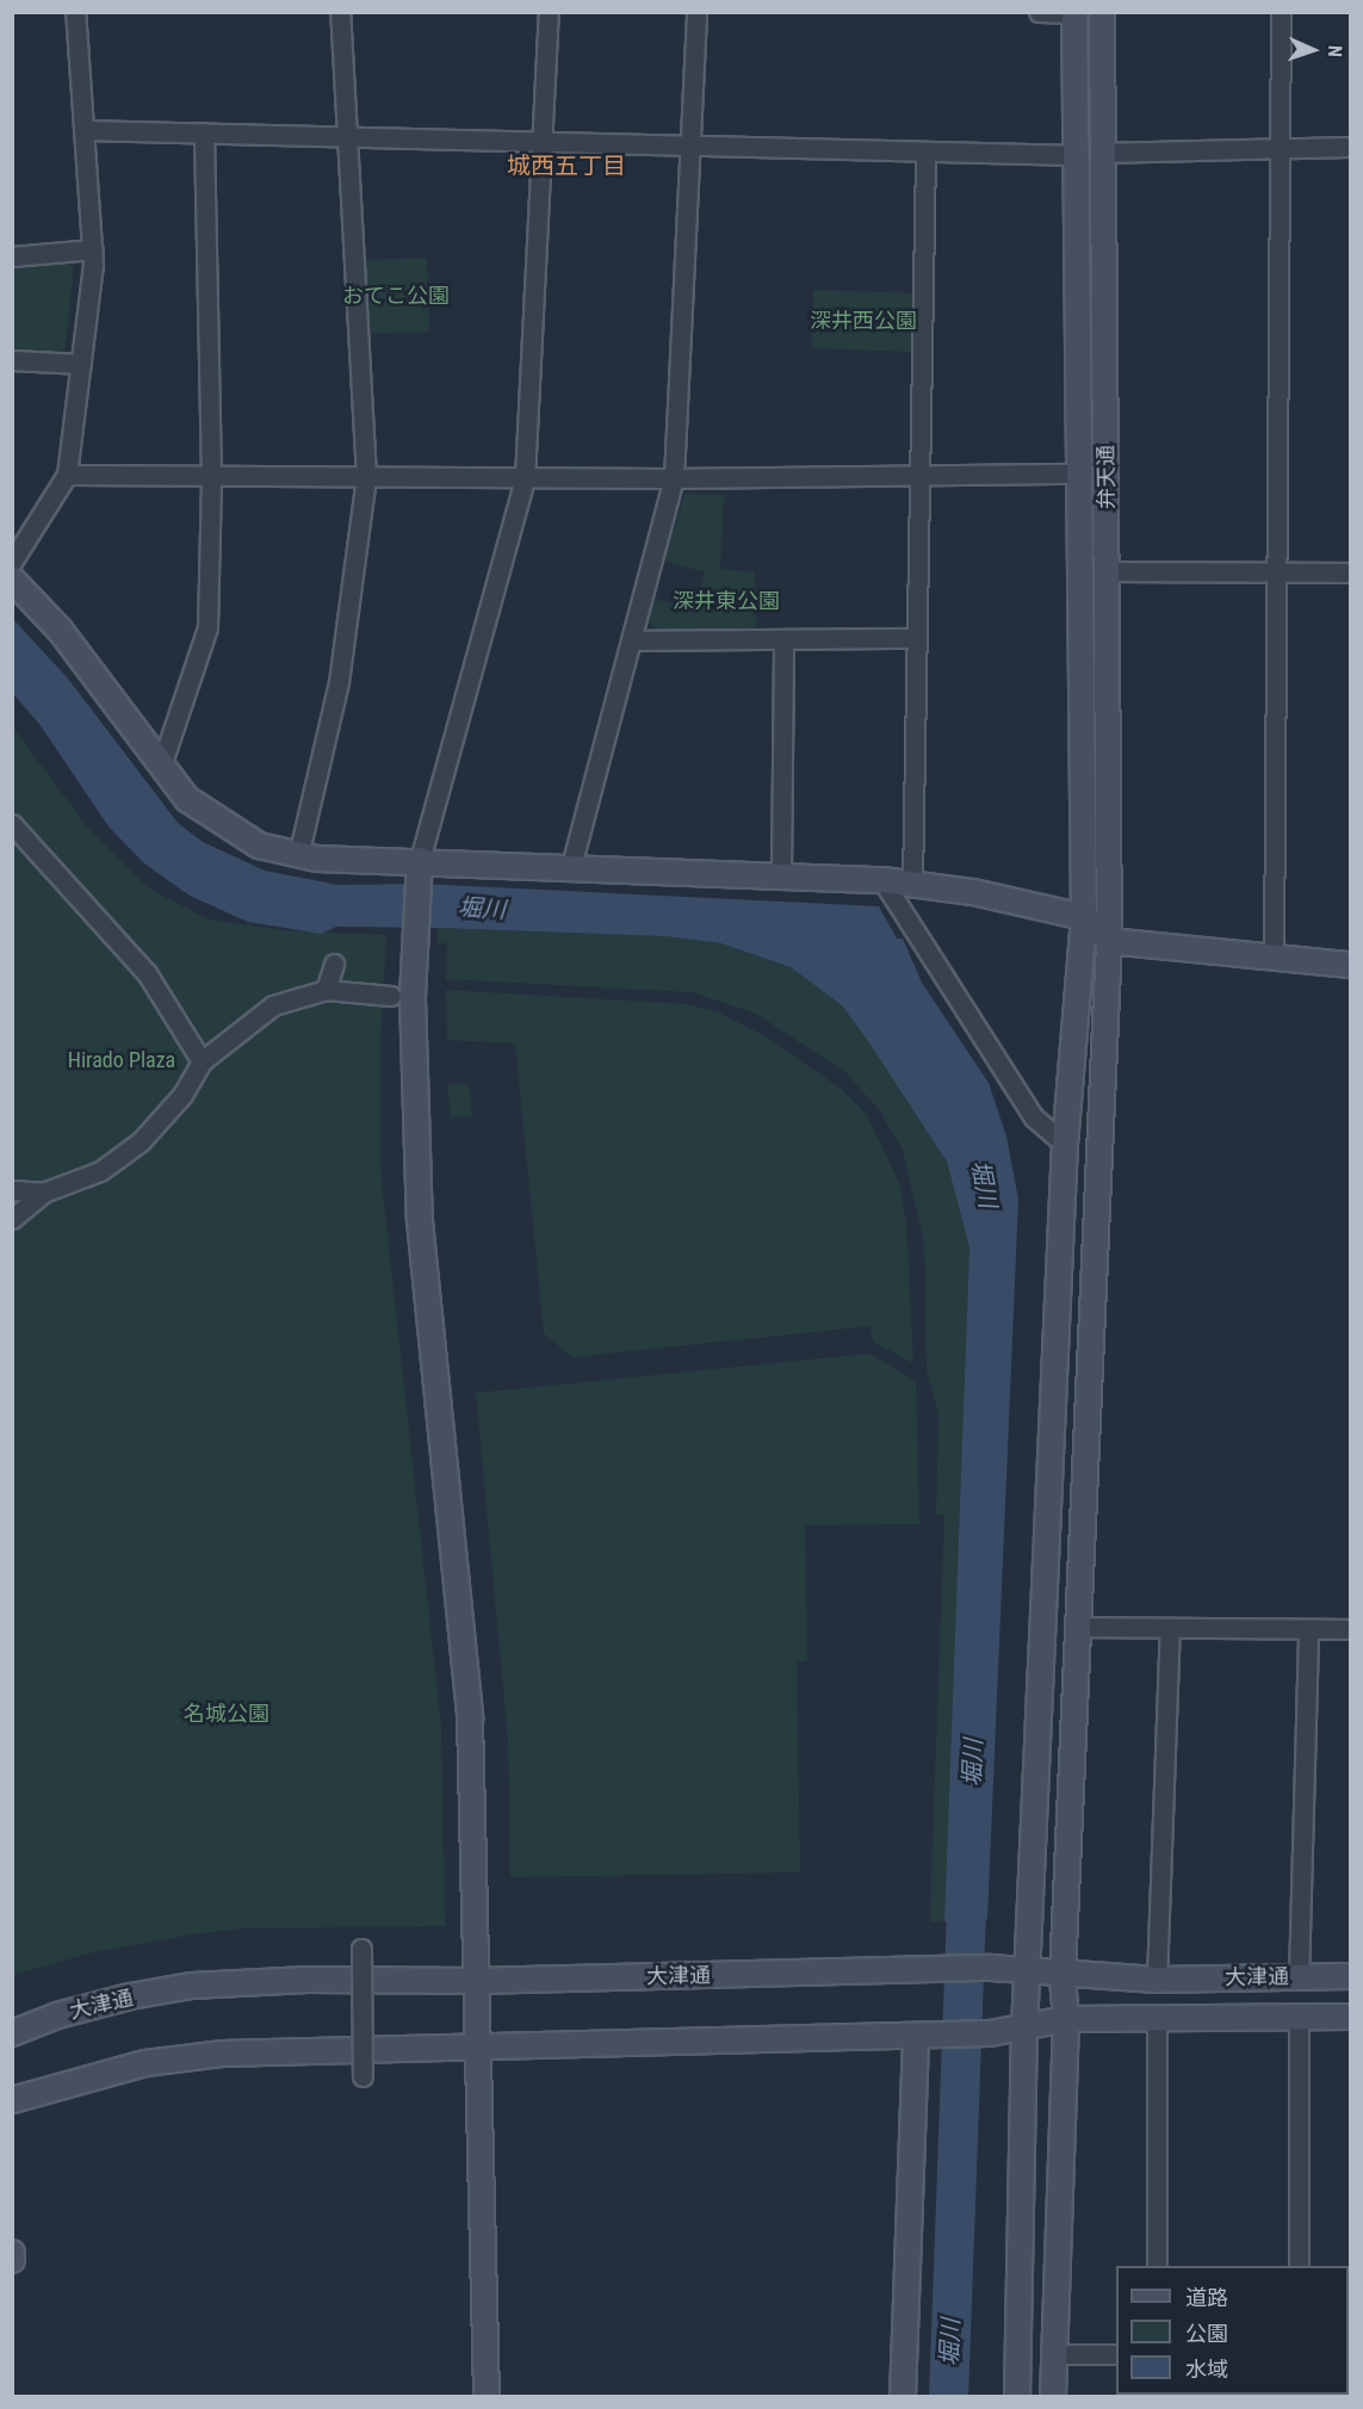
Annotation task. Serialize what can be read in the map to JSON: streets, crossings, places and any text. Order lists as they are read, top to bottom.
{
  "streets": {
    "street": ["弁天通", "大津通"]
  },
  "crossings": [
    ["弁天通", "大津通"]
  ],
  "districts": ["城西五丁目"],
  "water": ["堀川"],
  "parks": [
    "おてこ公園",
    "深井西公園",
    "深井東公園",
    "Hirado Plaza",
    "名城公園"
  ],
  "legend": ["道路", "公園", "水域"],
  "north": "right"
}
